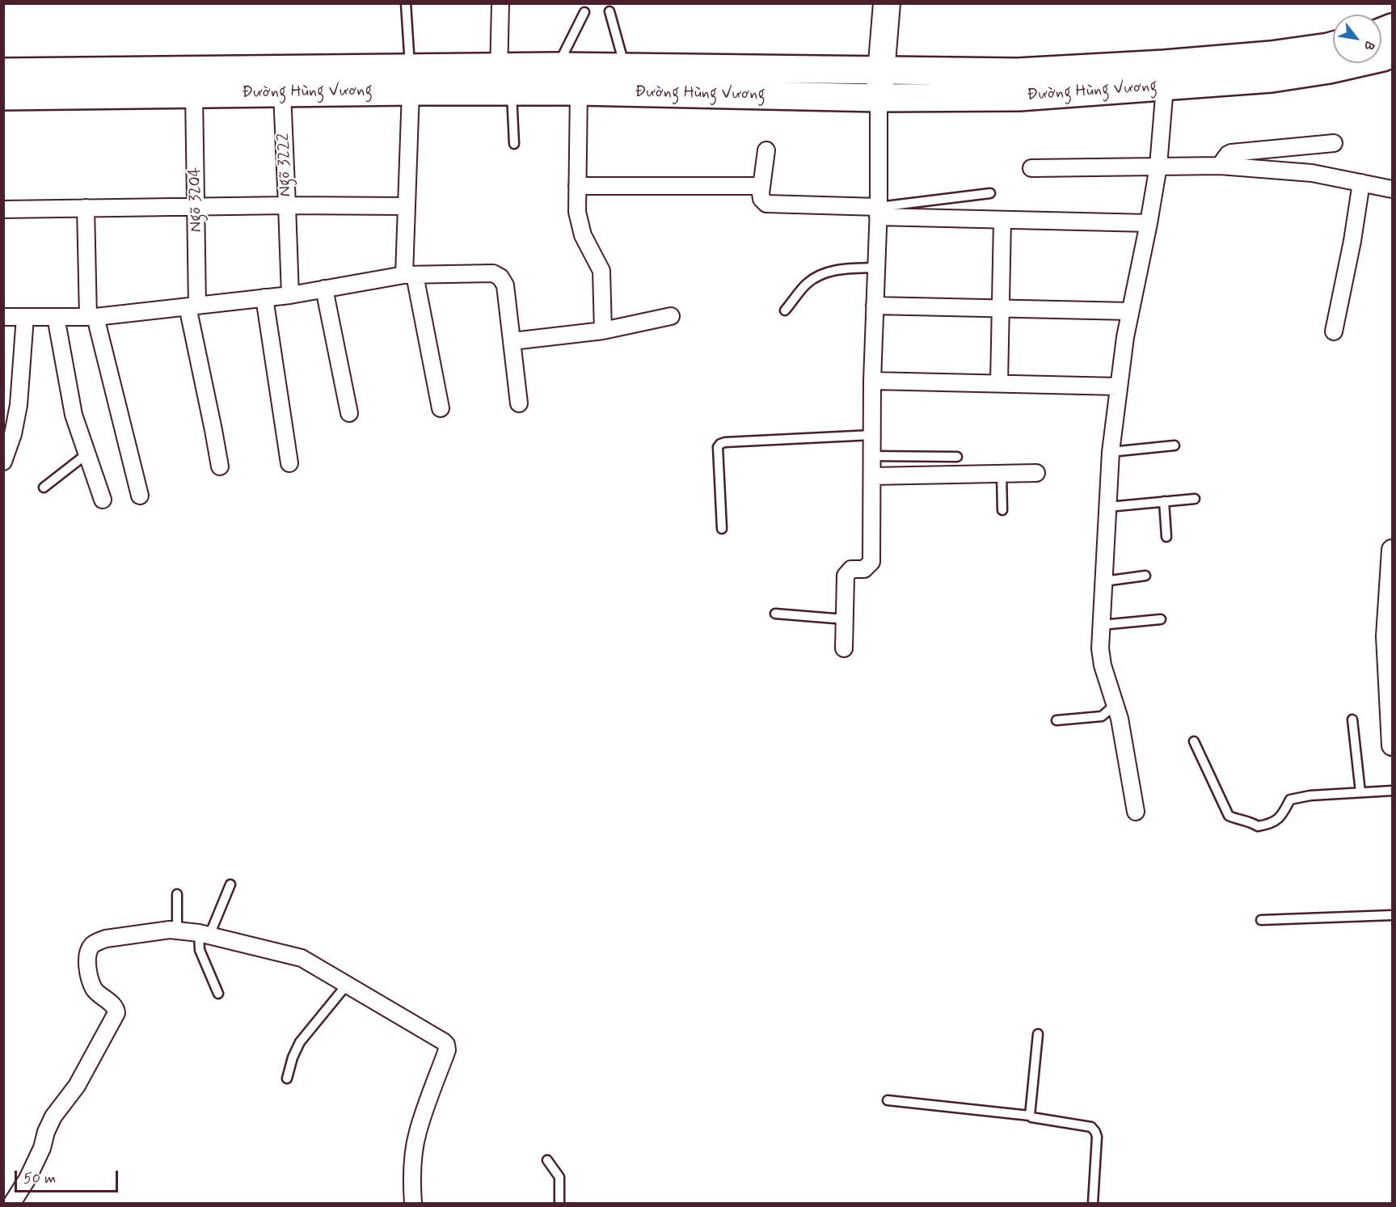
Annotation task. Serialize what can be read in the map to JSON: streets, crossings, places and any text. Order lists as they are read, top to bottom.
{
  "streets": {
    "highway": ["Đường Hùng Vương"],
    "street": ["Ngõ 3222", "Ngõ 3204"]
  },
  "crossings": [
    ["Đường Hùng Vương", "Ngõ 3222"],
    ["Đường Hùng Vương", "Ngõ 3204"]
  ],
  "scale_bar": "50 m",
  "north": "bottom right"
}
